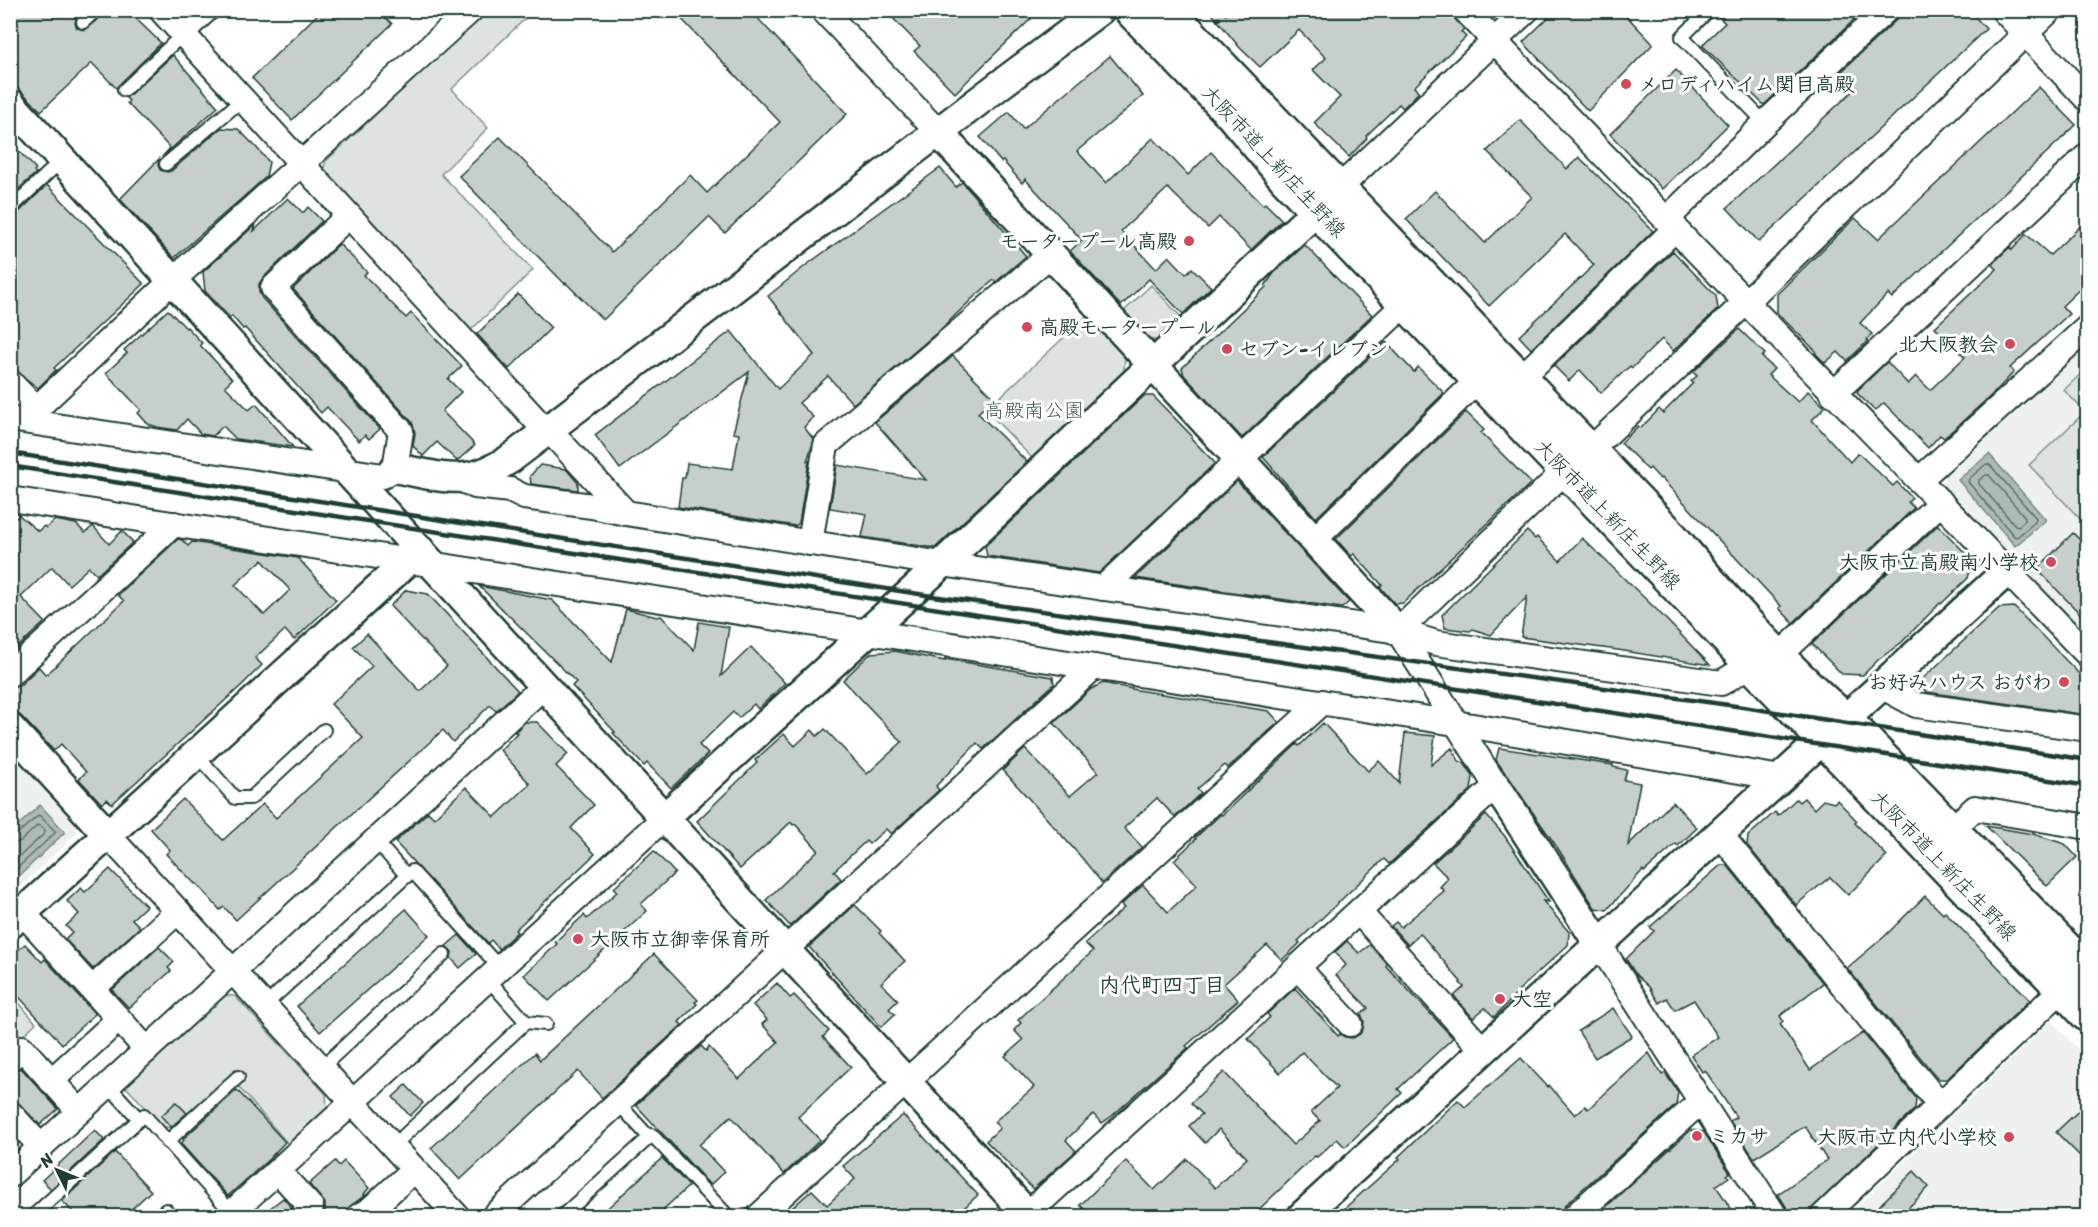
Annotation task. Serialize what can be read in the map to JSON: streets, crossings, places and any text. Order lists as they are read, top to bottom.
{
  "streets": {
    "main road": ["大阪市道上新庄生野線"]
  },
  "districts": ["内代町四丁目"],
  "parks": ["高殿南公園"],
  "places": [
    "メロディハイム関目高殿",
    "モータープール高殿",
    "高殿モータープール",
    "北大阪教会",
    "セブン-イレブン",
    "大阪市立高殿南小学校",
    "お好みハウス おがわ",
    "大阪市立御幸保育所",
    "大空",
    "ミカサ",
    "大阪市立内代小学校"
  ],
  "north": "top left"
}
